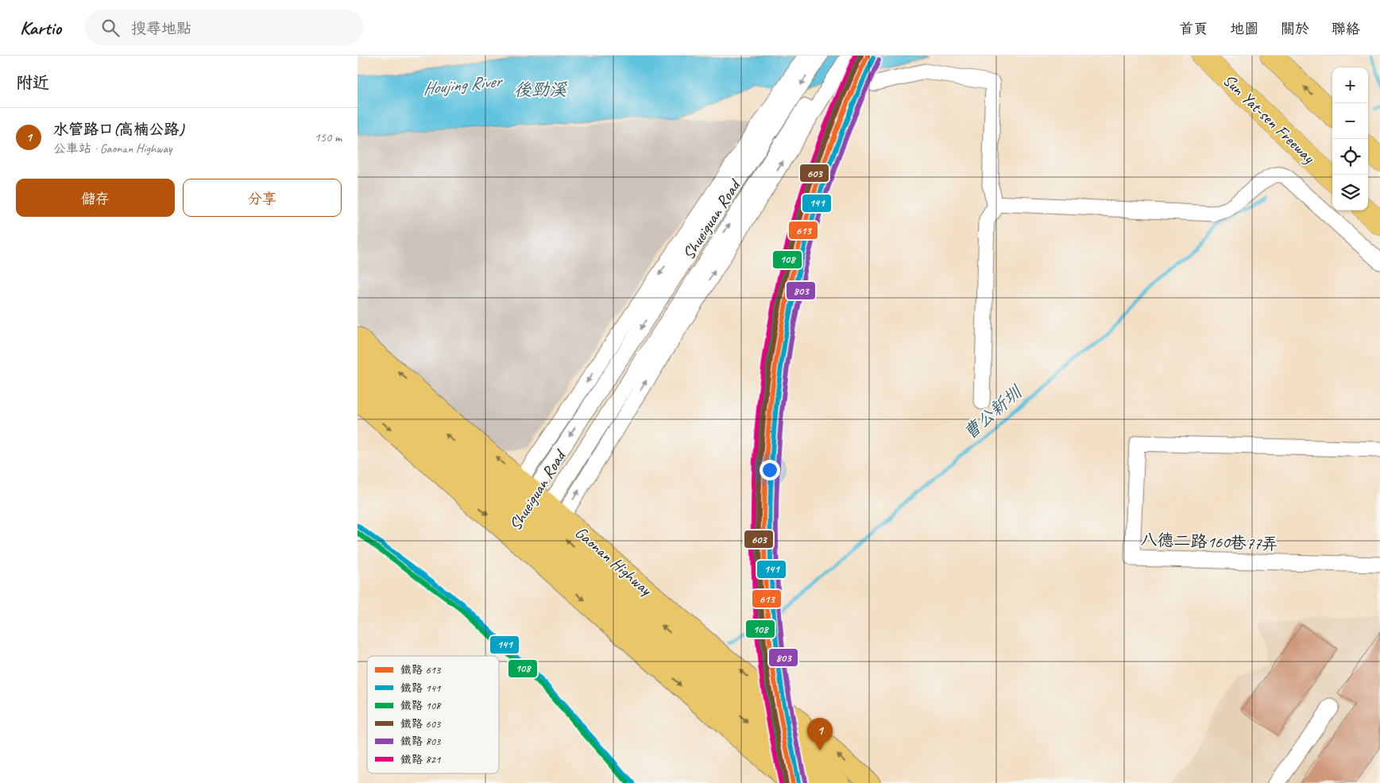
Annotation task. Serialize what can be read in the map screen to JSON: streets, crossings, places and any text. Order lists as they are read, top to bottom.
{
  "streets": {
    "highway": ["Sun Yat-sen Freeway"],
    "main road": ["Gaonan Highway"],
    "street": ["Shueiguan Road", "八德二路160巷77弄"]
  },
  "crossings": [
    ["Shueiguan Road", "Gaonan Highway"]
  ],
  "water": ["Houjing River", "後勁溪", "曹公新圳"],
  "lines": [
    "rail line 613",
    "rail line 108",
    "rail line 603",
    "rail line 821",
    "rail line 141",
    "rail line 803"
  ],
  "legend": [
    "鐵路 613",
    "鐵路 141",
    "鐵路 108",
    "鐵路 603",
    "鐵路 803",
    "鐵路 821"
  ],
  "page": {
    "header": "Kartio",
    "search": "搜尋地點",
    "nav": [
      "首頁",
      "地圖",
      "關於",
      "聯絡"
    ],
    "heading": "附近",
    "map_buttons": ["+", "−"],
    "list": [
      {
        "mark": "1",
        "name": "水管路口(高楠公路)",
        "note": "公車站 · Gaonan Highway",
        "value": "150 m"
      }
    ],
    "buttons": ["儲存", "分享"],
    "pins": "1"
  }
}
